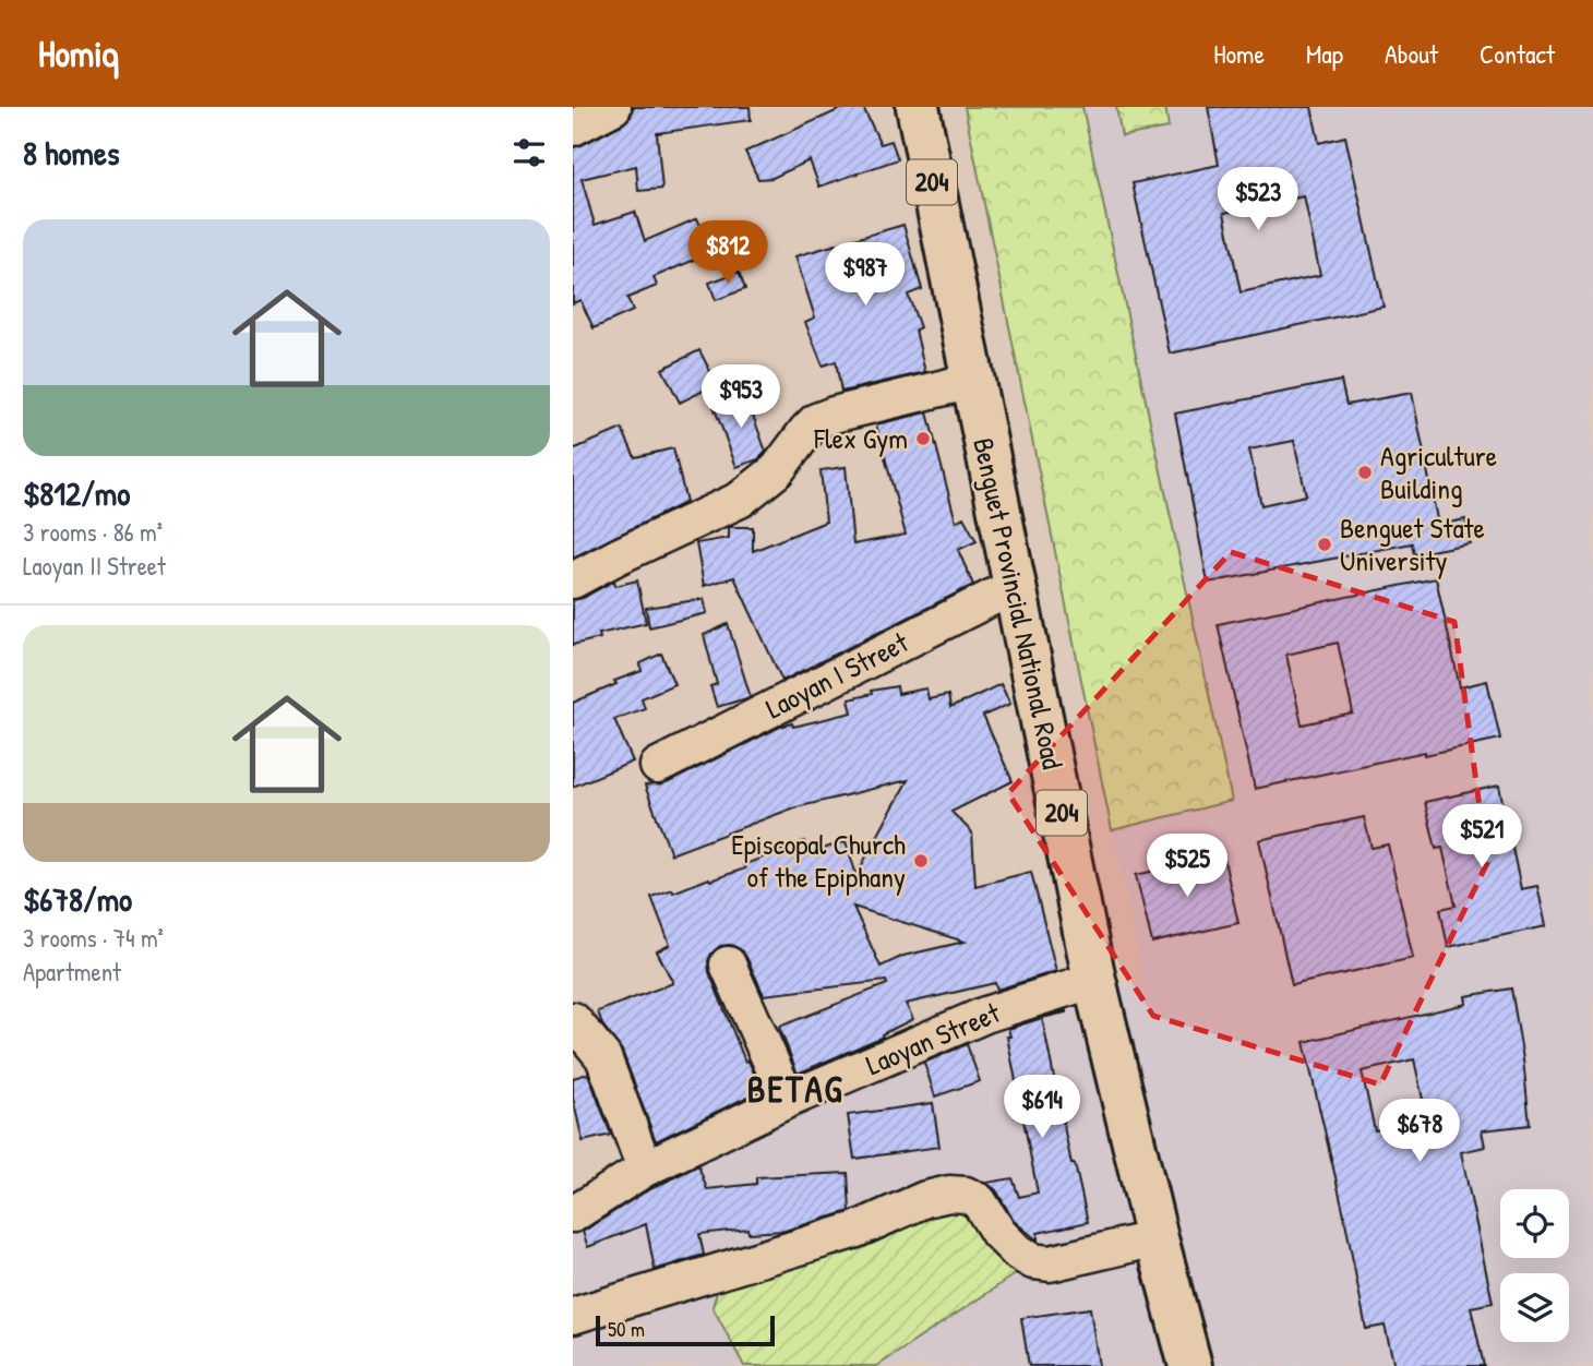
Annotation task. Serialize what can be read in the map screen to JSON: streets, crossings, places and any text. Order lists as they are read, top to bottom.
{
  "streets": {
    "highway": ["204", "Benguet Provincial National Road"],
    "street": ["Laoyan I Street", "Laoyan Street"]
  },
  "crossings": [
    ["Benguet Provincial National Road", "Laoyan I Street"],
    ["Benguet Provincial National Road", "Laoyan Street"]
  ],
  "districts": ["BETAG"],
  "places": [
    "Flex Gym",
    "Agriculture Building",
    "Benguet State University",
    "Episcopal Church of the Epiphany"
  ],
  "scale_bar": "50 m",
  "page": {
    "header": "Homiq",
    "nav": [
      "Home",
      "Map",
      "About",
      "Contact"
    ],
    "heading": "8 homes",
    "price": [
      "$523",
      "$812",
      "$987",
      "$953",
      "$521",
      "$525",
      "$614",
      "$678"
    ],
    "list": [
      {
        "name": "$812/mo",
        "note": "3 rooms · 86 m² · Laoyan II Street"
      },
      {
        "name": "$678/mo",
        "note": "3 rooms · 74 m² · Apartment"
      }
    ],
    "scale": "50 m"
  }
}
